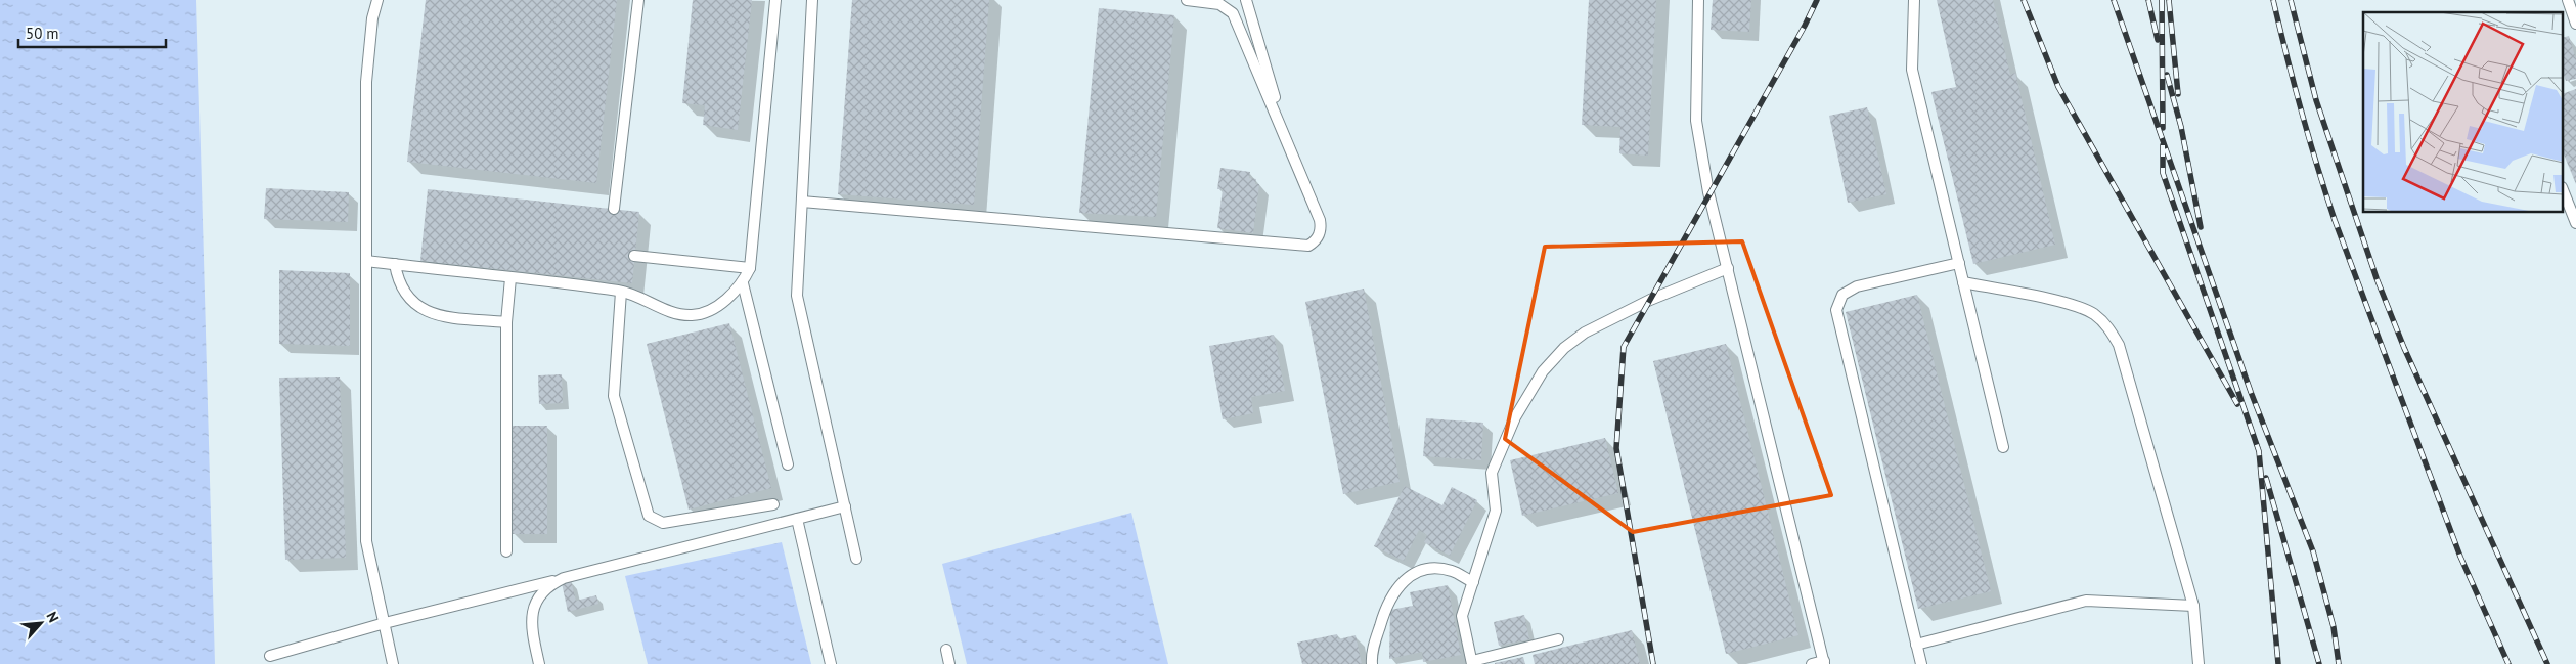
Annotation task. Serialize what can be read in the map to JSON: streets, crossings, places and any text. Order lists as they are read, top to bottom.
{
  "scale_bar": "50 m",
  "north": "top right"
}
